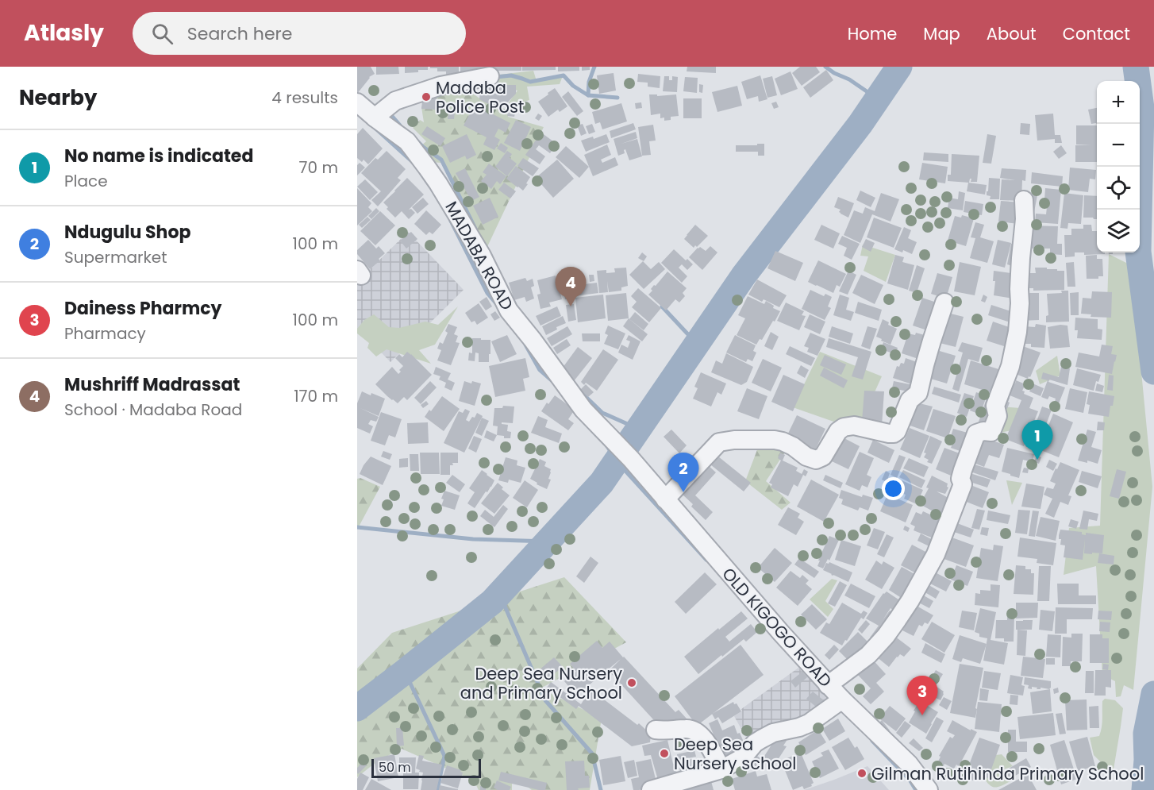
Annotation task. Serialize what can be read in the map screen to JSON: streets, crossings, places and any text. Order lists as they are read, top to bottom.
{
  "streets": {
    "street": ["MADABA ROAD", "OLD KIGOGO ROAD"]
  },
  "crossings": [
    ["MADABA ROAD", "OLD KIGOGO ROAD"]
  ],
  "places": [
    "Madaba Police Post",
    "Deep Sea Nursery and Primary School",
    "Deep Sea Nursery school",
    "Gilman Rutihinda Primary School"
  ],
  "scale_bar": "50 m",
  "page": {
    "header": "Atlasly",
    "search": "Search here",
    "nav": [
      "Home",
      "Map",
      "About",
      "Contact"
    ],
    "heading": ["Nearby", "4 results"],
    "map_buttons": ["+", "−"],
    "list": [
      {
        "mark": "1",
        "name": "No name is indicated",
        "note": "Place",
        "value": "70 m"
      },
      {
        "mark": "2",
        "name": "Ndugulu Shop",
        "note": "Supermarket",
        "value": "100 m"
      },
      {
        "mark": "3",
        "name": "Dainess Pharmcy",
        "note": "Pharmacy",
        "value": "100 m"
      },
      {
        "mark": "4",
        "name": "Mushriff Madrassat",
        "note": "School · Madaba Road",
        "value": "170 m"
      }
    ],
    "pins": [
      "4",
      "1",
      "2",
      "3"
    ],
    "scale": "50 m"
  }
}
